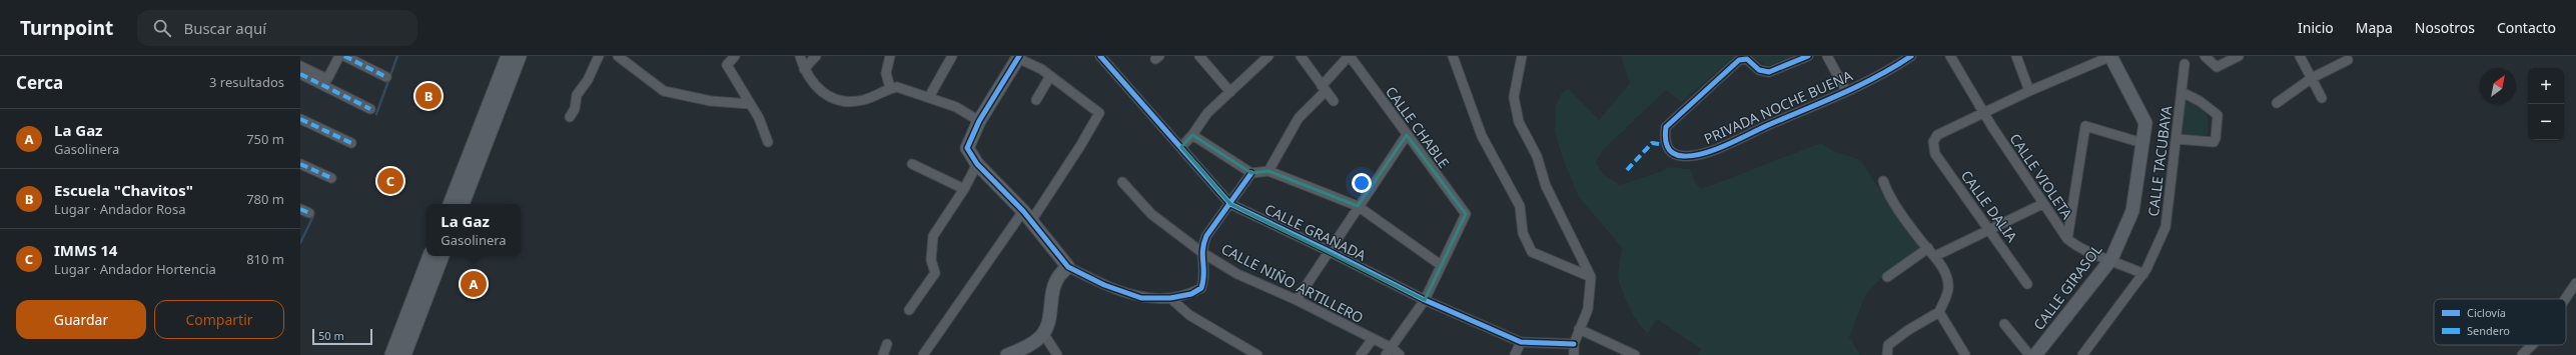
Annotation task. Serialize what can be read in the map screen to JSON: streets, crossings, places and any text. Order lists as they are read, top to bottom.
{
  "streets": {
    "street": [
      "PRIVADA NOCHE BUENA",
      "CALLE CHABLE",
      "CALLE TACUBAYA",
      "CALLE VIOLETA",
      "CALLE DALIA",
      "CALLE GRANADA",
      "CALLE NIÑO ARTILLERO",
      "CALLE GIRASOL"
    ]
  },
  "crossings": [
    ["CALLE TACUBAYA", "CALLE VIOLETA"],
    ["CALLE VIOLETA", "CALLE DALIA"],
    ["CALLE VIOLETA", "CALLE GIRASOL"]
  ],
  "legend": ["Ciclovía", "Sendero"],
  "scale_bar": "50 m",
  "north": "top right",
  "page": {
    "header": "Turnpoint",
    "search": "Buscar aquí",
    "nav": [
      "Inicio",
      "Mapa",
      "Nosotros",
      "Contacto"
    ],
    "heading": ["Cerca", "3 resultados"],
    "map_buttons": ["+", "−"],
    "pins": ["B", "C", "A"],
    "list": [
      {
        "mark": "A",
        "name": "La Gaz",
        "note": "Gasolinera",
        "value": "750 m"
      },
      {
        "mark": "B",
        "name": "Escuela \"Chavitos\"",
        "note": "Lugar · Andador Rosa",
        "value": "780 m"
      },
      {
        "mark": "C",
        "name": "IMMS 14",
        "note": "Lugar · Andador Hortencia",
        "value": "810 m"
      }
    ],
    "popup": ["La Gaz", "Gasolinera"],
    "buttons": ["Guardar", "Compartir"],
    "scale": "50 m"
  }
}
